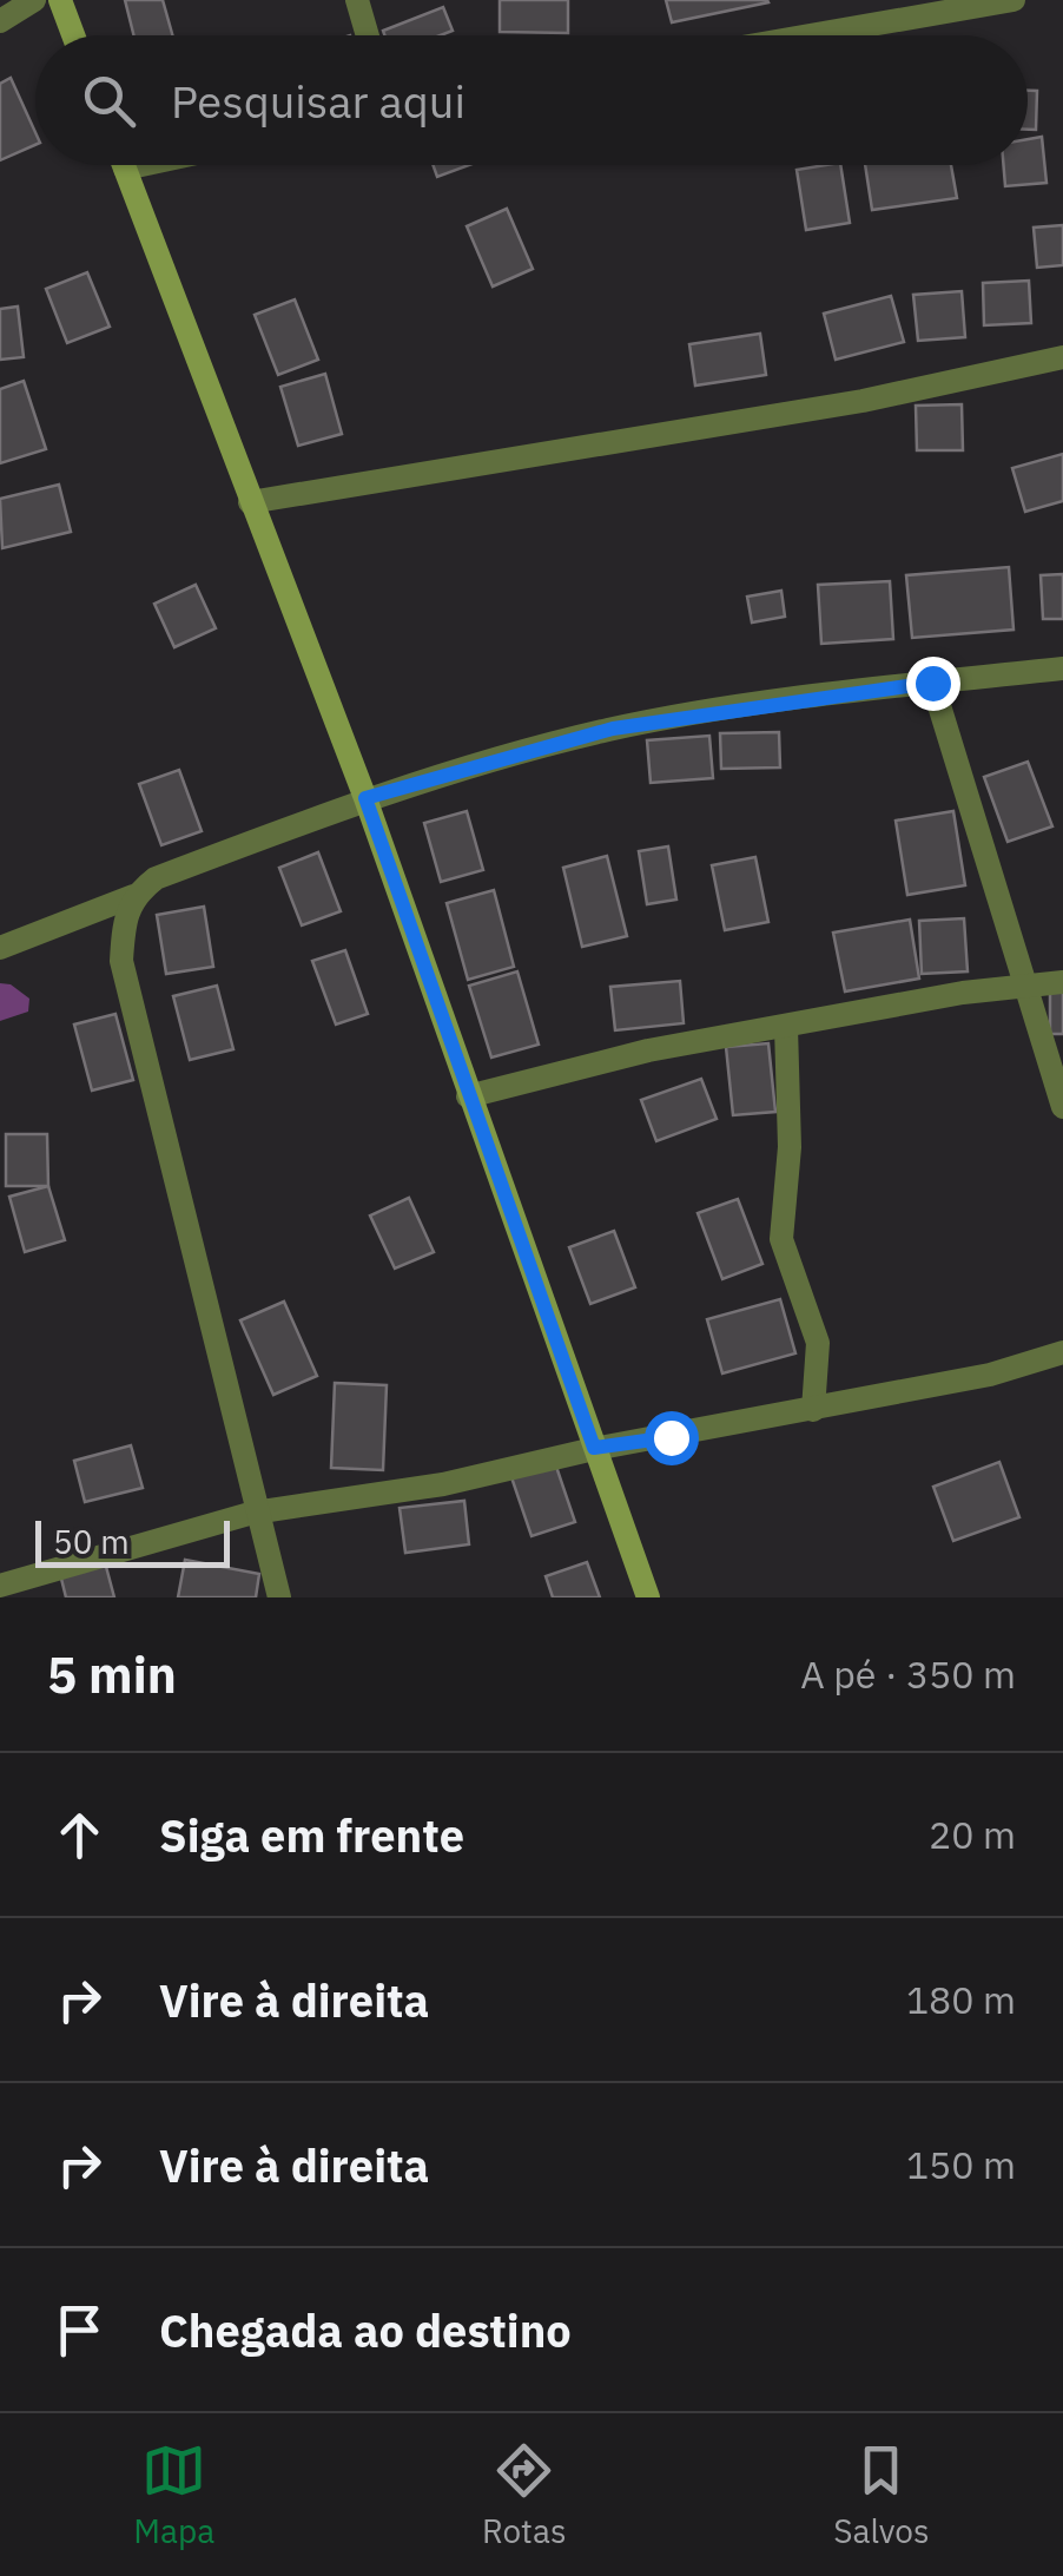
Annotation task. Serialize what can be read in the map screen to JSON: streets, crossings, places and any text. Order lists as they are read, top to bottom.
{
  "scale_bar": "50 m",
  "page": {
    "search": "Pesquisar aqui",
    "scale": "50 m",
    "heading": ["5 min", "A pé · 350 m"],
    "list": [
      ["Siga em frente", "20 m"],
      ["Vire à direita", "180 m"],
      ["Vire à direita", "150 m"],
      "Chegada ao destino"
    ],
    "nav": ["Mapa", "Rotas", "Salvos"]
  }
}
